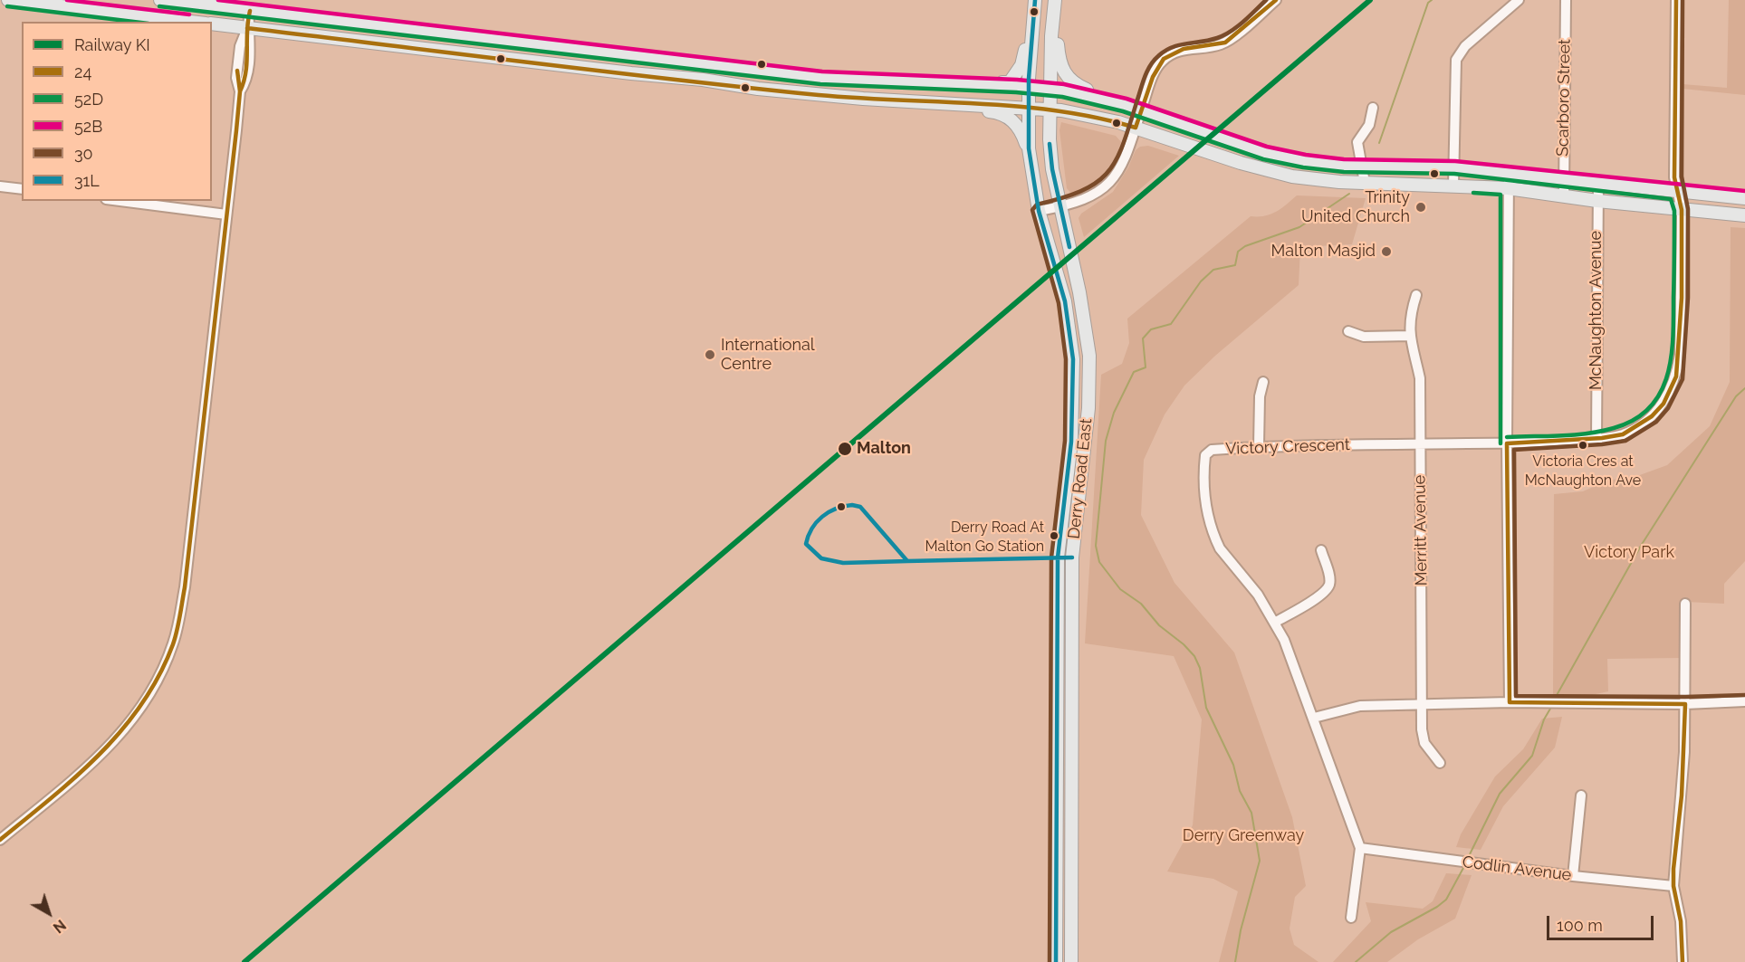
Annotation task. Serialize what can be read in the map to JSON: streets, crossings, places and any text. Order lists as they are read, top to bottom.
{
  "streets": {
    "main road": ["Derry Road East"],
    "street": [
      "Scarboro Street",
      "McNaughton Avenue",
      "Victory Crescent",
      "Merritt Avenue",
      "Codlin Avenue"
    ]
  },
  "crossings": [
    ["McNaughton Avenue", "Victory Crescent"],
    ["Victory Crescent", "Merritt Avenue"],
    ["Victory Crescent", "Codlin Avenue"]
  ],
  "parks": ["Victory Park", "Derry Greenway"],
  "places": [
    "Trinity United Church",
    "Malton Masjid",
    "International Centre",
    "Victoria Cres at McNaughton Ave",
    "Malton",
    "Derry Road At Malton Go Station"
  ],
  "lines": [
    "rail line KI",
    "transit line 24",
    "transit line 52B",
    "transit line 30",
    "transit line 31L",
    "transit line 52D"
  ],
  "legend": [
    "Railway KI",
    "24",
    "52D",
    "52B",
    "30",
    "31L"
  ],
  "scale_bar": "100 m",
  "north": "bottom right"
}
